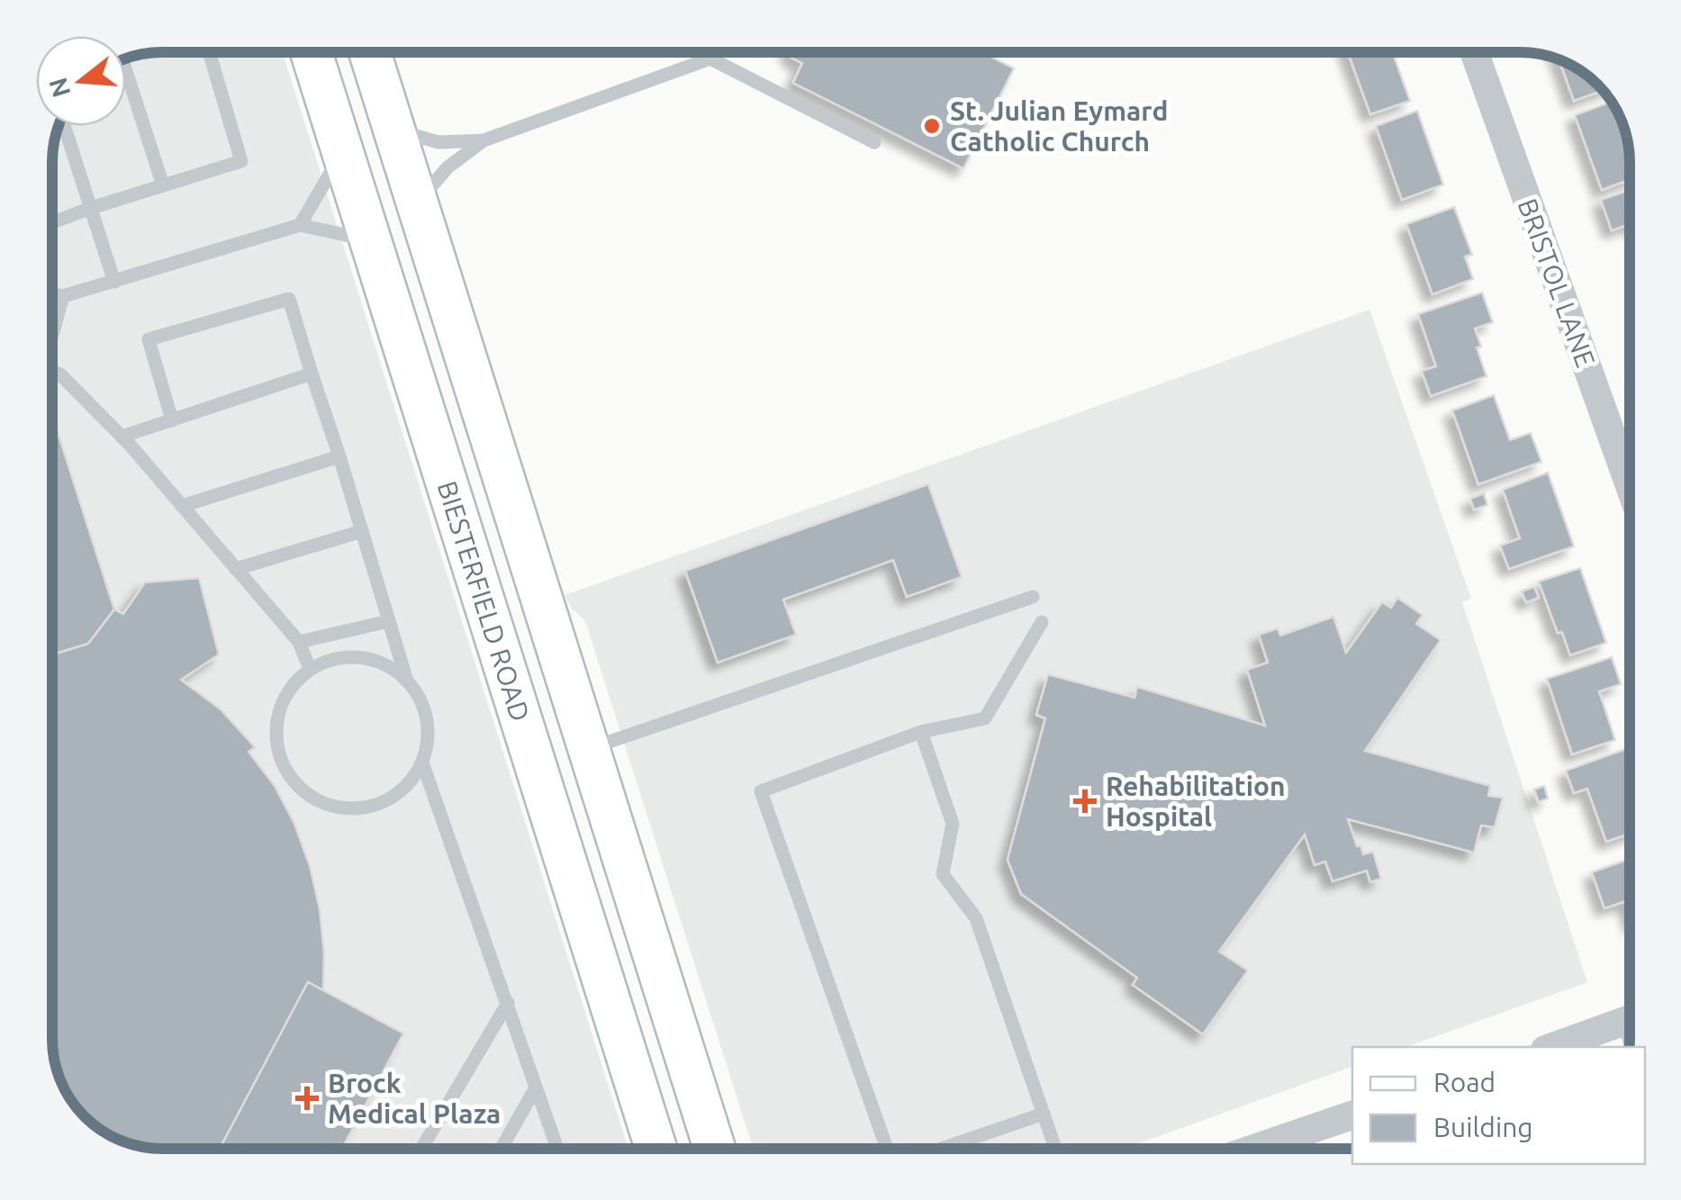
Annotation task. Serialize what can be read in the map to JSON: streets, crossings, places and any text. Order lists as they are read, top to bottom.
{
  "streets": {
    "main road": ["BIESTERFIELD ROAD"],
    "street": ["BRISTOL LANE"]
  },
  "places": {
    "other": ["St. Julian Eymard Catholic Church"],
    "health": ["Rehabilitation Hospital", "Brock Medical Plaza"]
  },
  "legend": ["Road", "Building"],
  "north": "left"
}
